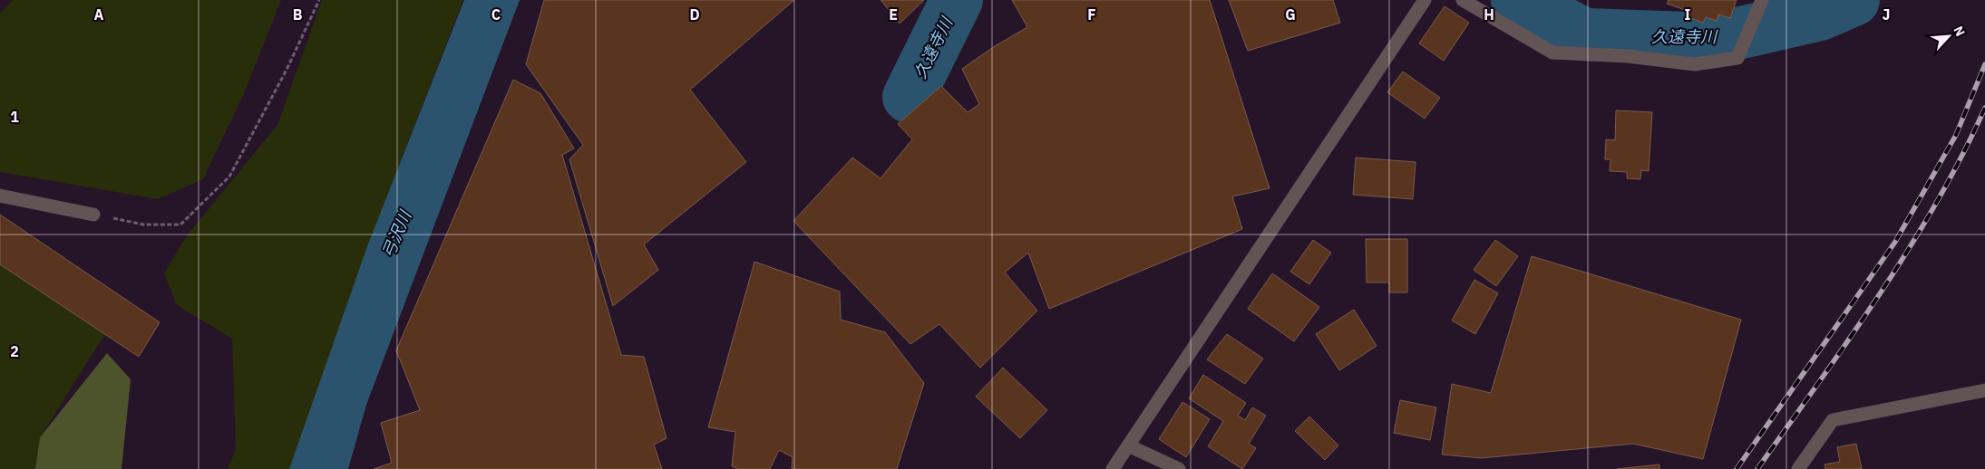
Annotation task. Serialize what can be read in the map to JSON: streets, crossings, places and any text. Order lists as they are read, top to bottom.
{
  "water": ["久遠寺川", "弓沢川"],
  "north": "top right",
  "grid": {
    "columns": [
      "A",
      "B",
      "C",
      "D",
      "E",
      "F",
      "G",
      "H",
      "I",
      "J"
    ],
    "rows": ["1", "2"]
  }
}
